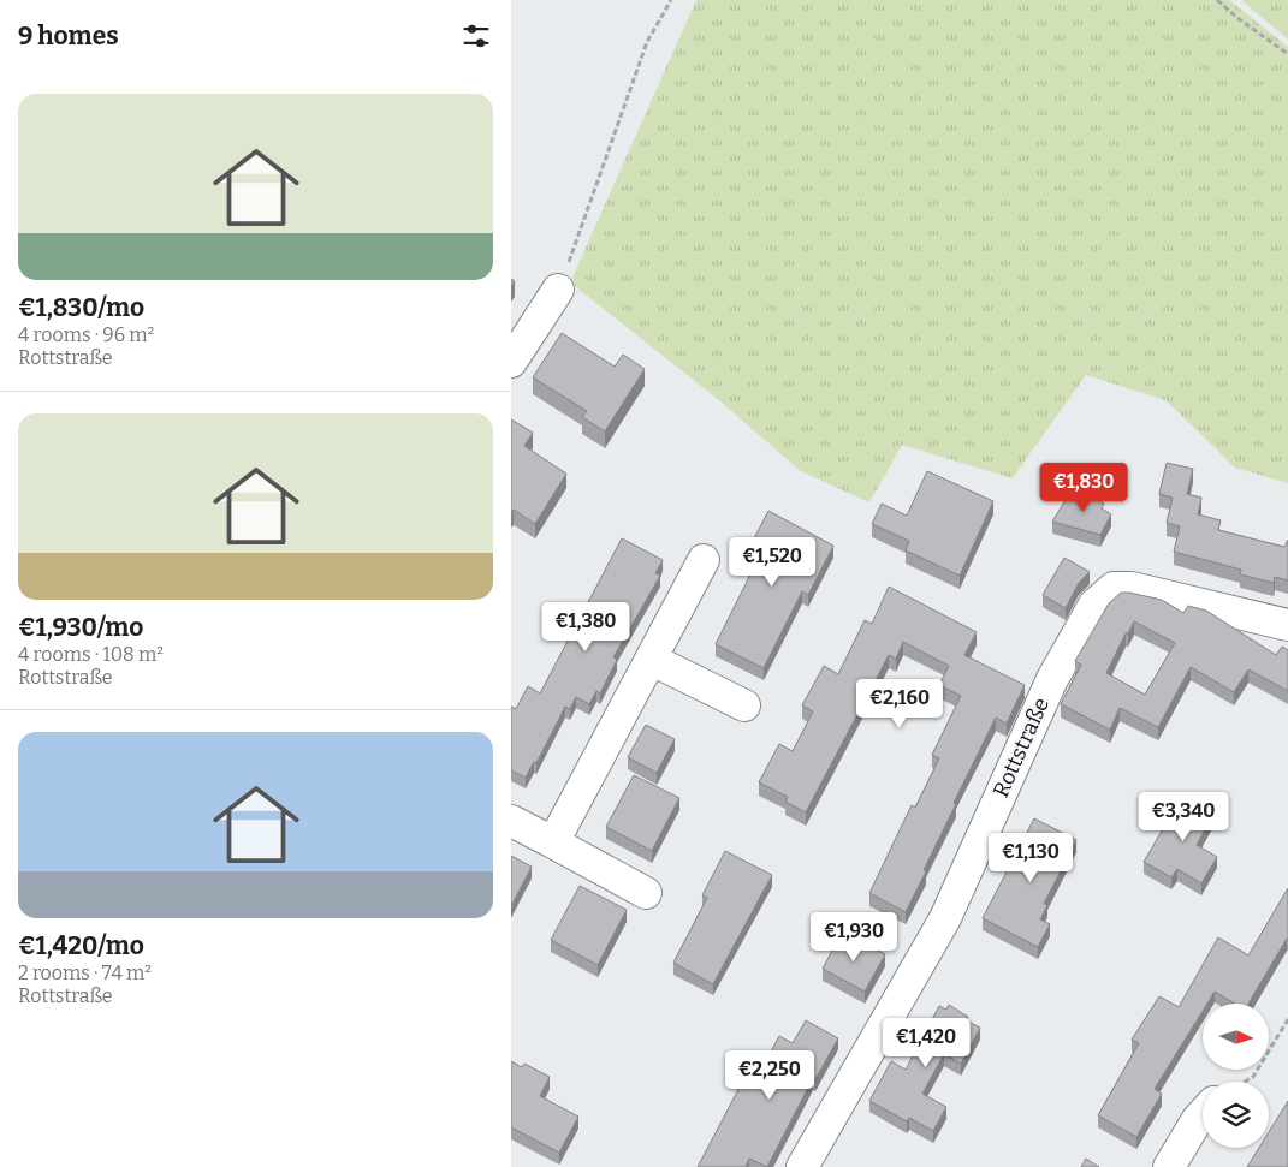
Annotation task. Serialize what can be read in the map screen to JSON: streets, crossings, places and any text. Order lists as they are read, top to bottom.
{
  "streets": {
    "street": ["Rottstraße"]
  },
  "north": "right",
  "page": {
    "heading": "9 homes",
    "list": [
      {
        "name": "€1,830/mo",
        "note": "4 rooms · 96 m² · Rottstraße"
      },
      {
        "name": "€1,930/mo",
        "note": "4 rooms · 108 m² · Rottstraße"
      },
      {
        "name": "€1,420/mo",
        "note": "2 rooms · 74 m² · Rottstraße"
      }
    ],
    "price": [
      "€1,830",
      "€1,520",
      "€1,380",
      "€2,160",
      "€3,340",
      "€1,130",
      "€1,930",
      "€1,420",
      "€2,250"
    ]
  }
}
